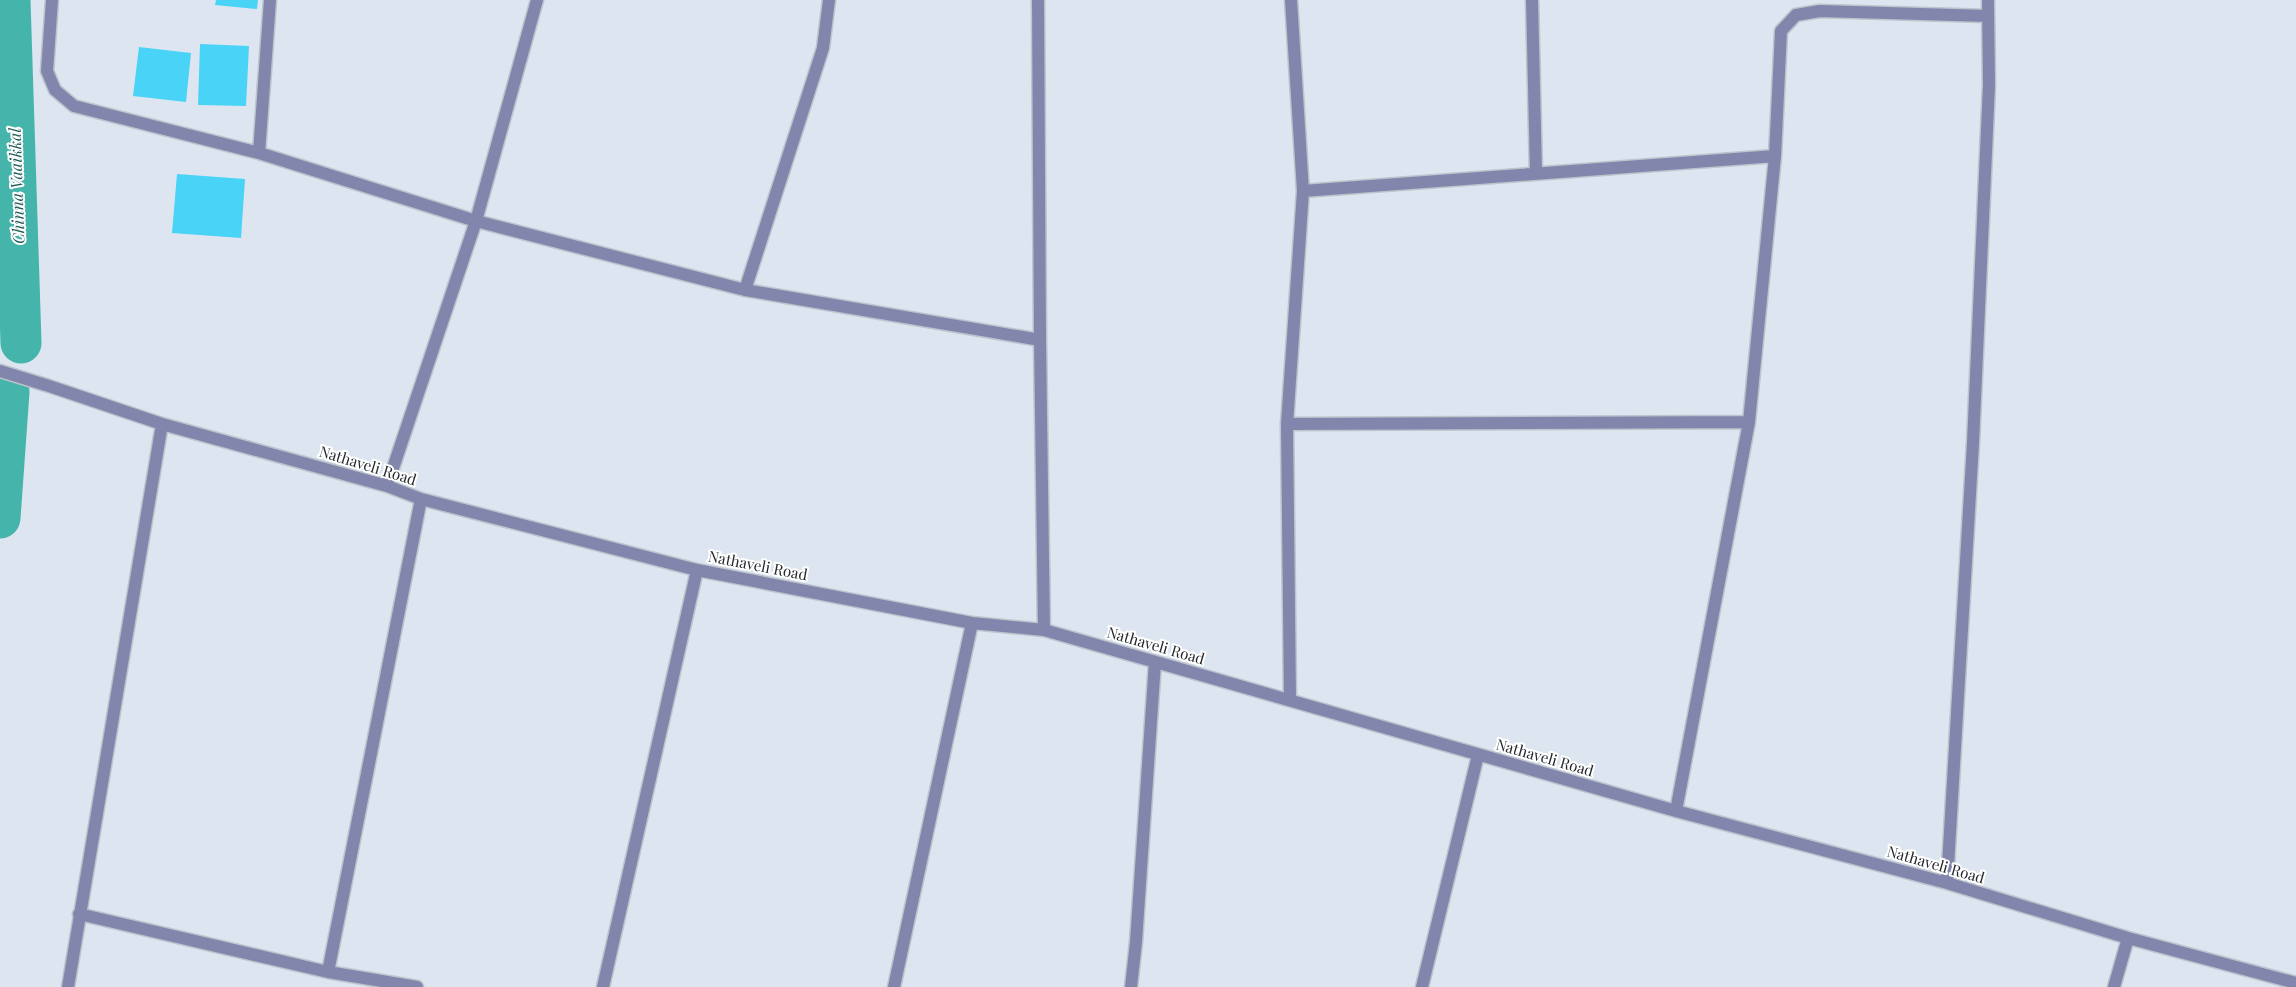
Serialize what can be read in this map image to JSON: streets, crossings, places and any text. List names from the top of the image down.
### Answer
{
  "streets": {
    "street": ["Nathaveli Road"]
  },
  "water": ["Chinna Vaaikkal"]
}
